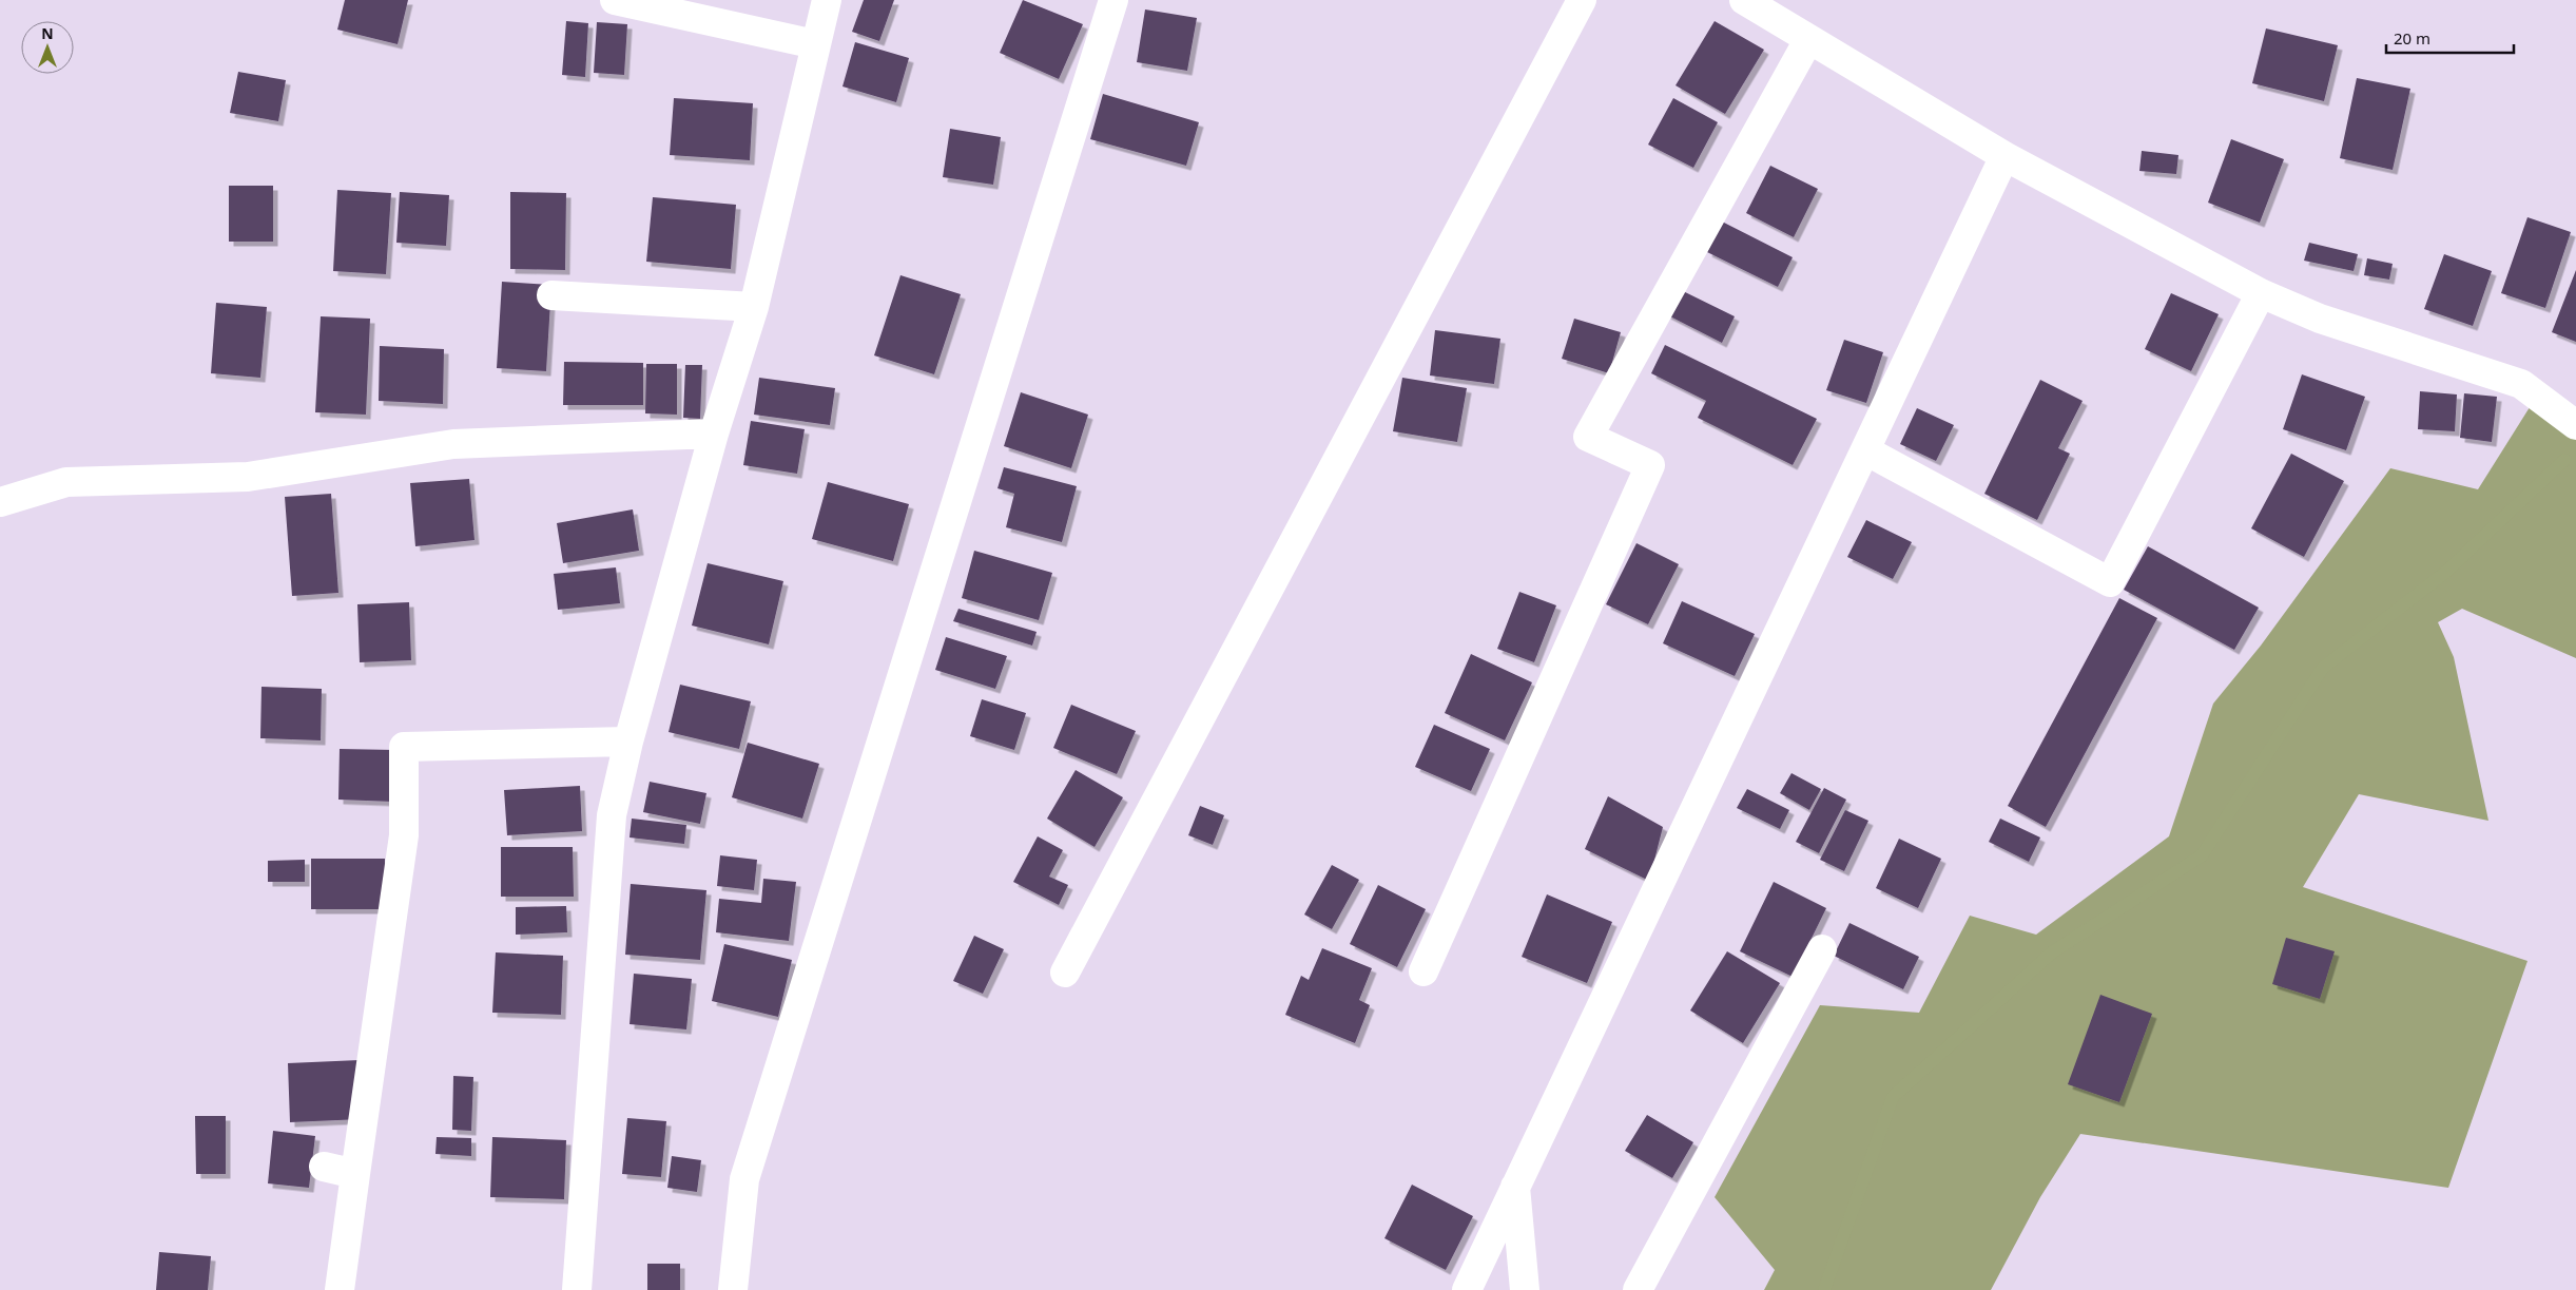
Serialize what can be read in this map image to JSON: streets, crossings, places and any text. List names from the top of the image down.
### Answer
{
  "scale_bar": "20 m",
  "north": "top"
}
